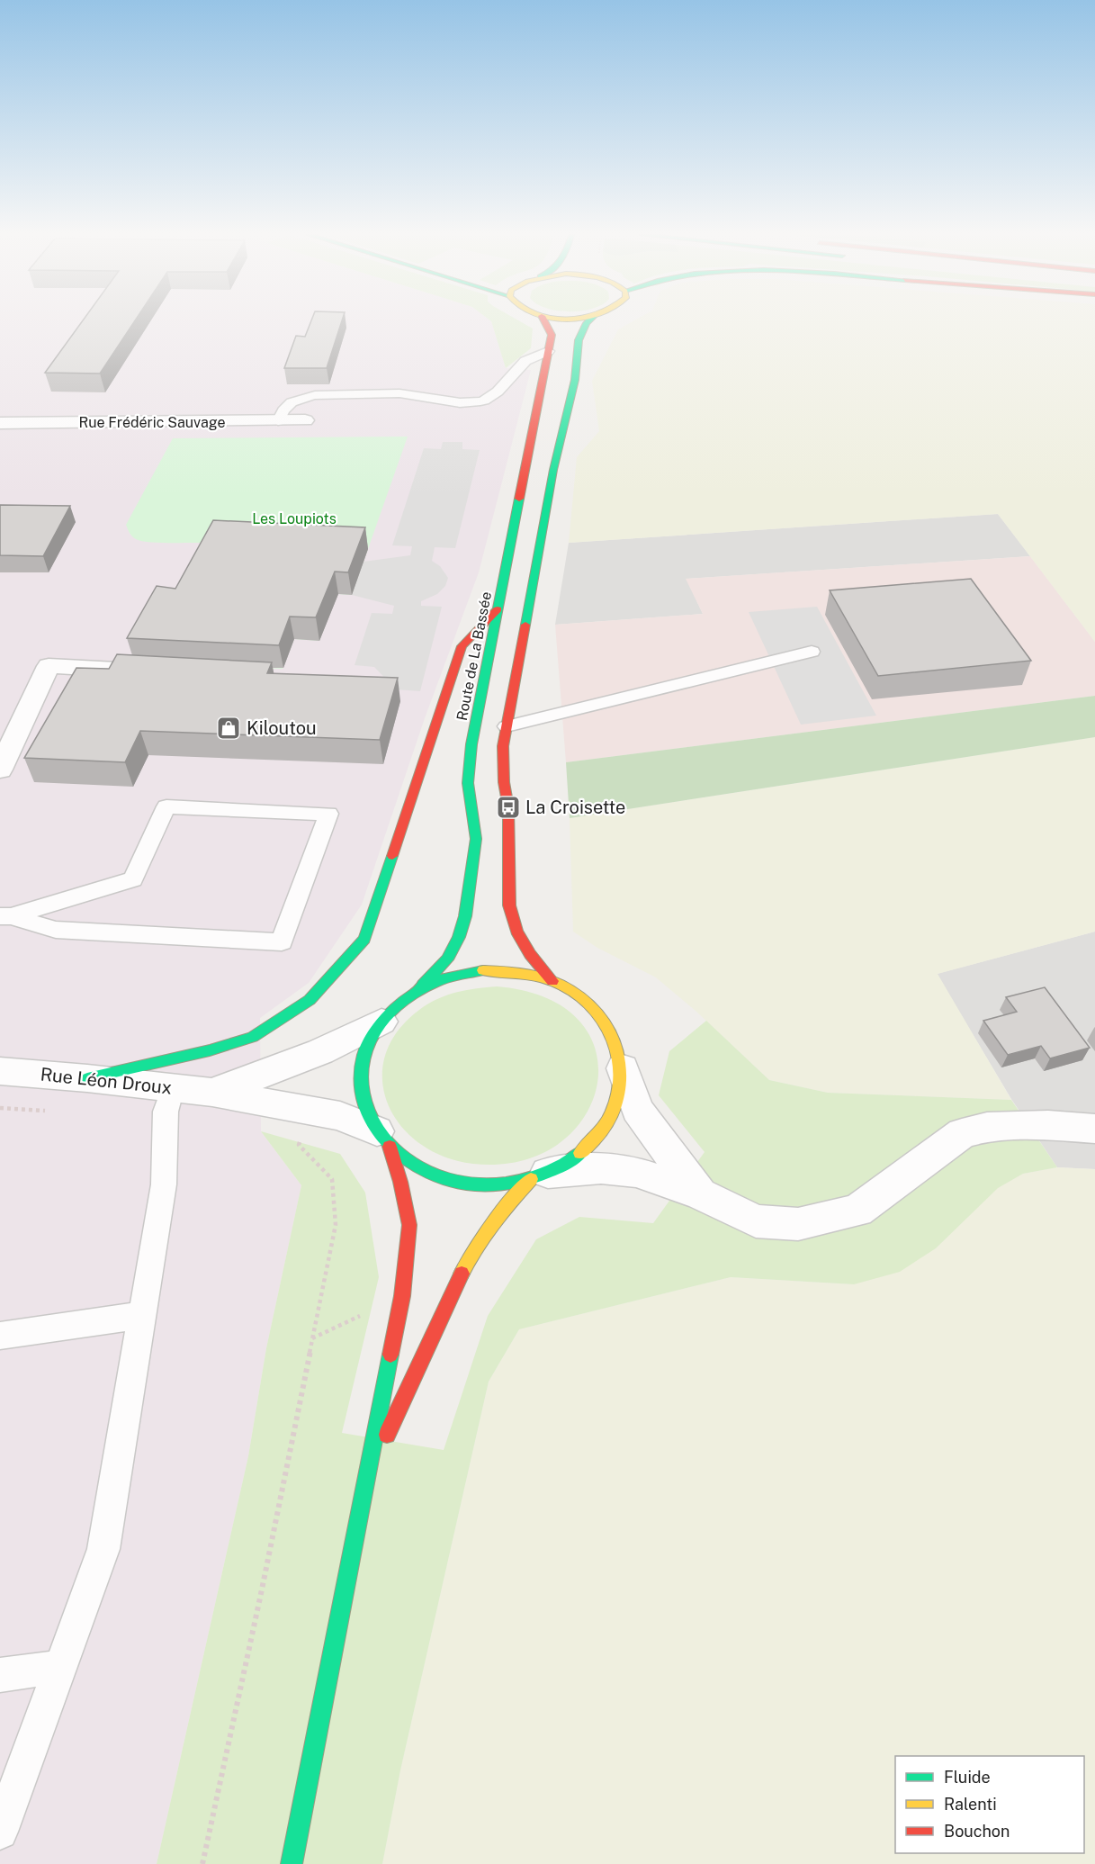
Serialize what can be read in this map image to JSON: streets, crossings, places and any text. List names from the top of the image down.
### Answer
{
  "streets": {
    "main road": ["Route de La Bassée"],
    "street": ["Rue Frédéric Sauvage", "Rue Léon Droux"]
  },
  "parks": ["Les Loupiots"],
  "places": {
    "shop": ["Kiloutou"],
    "bus stop": ["La Croisette"]
  },
  "legend": ["Fluide", "Ralenti", "Bouchon"]
}
